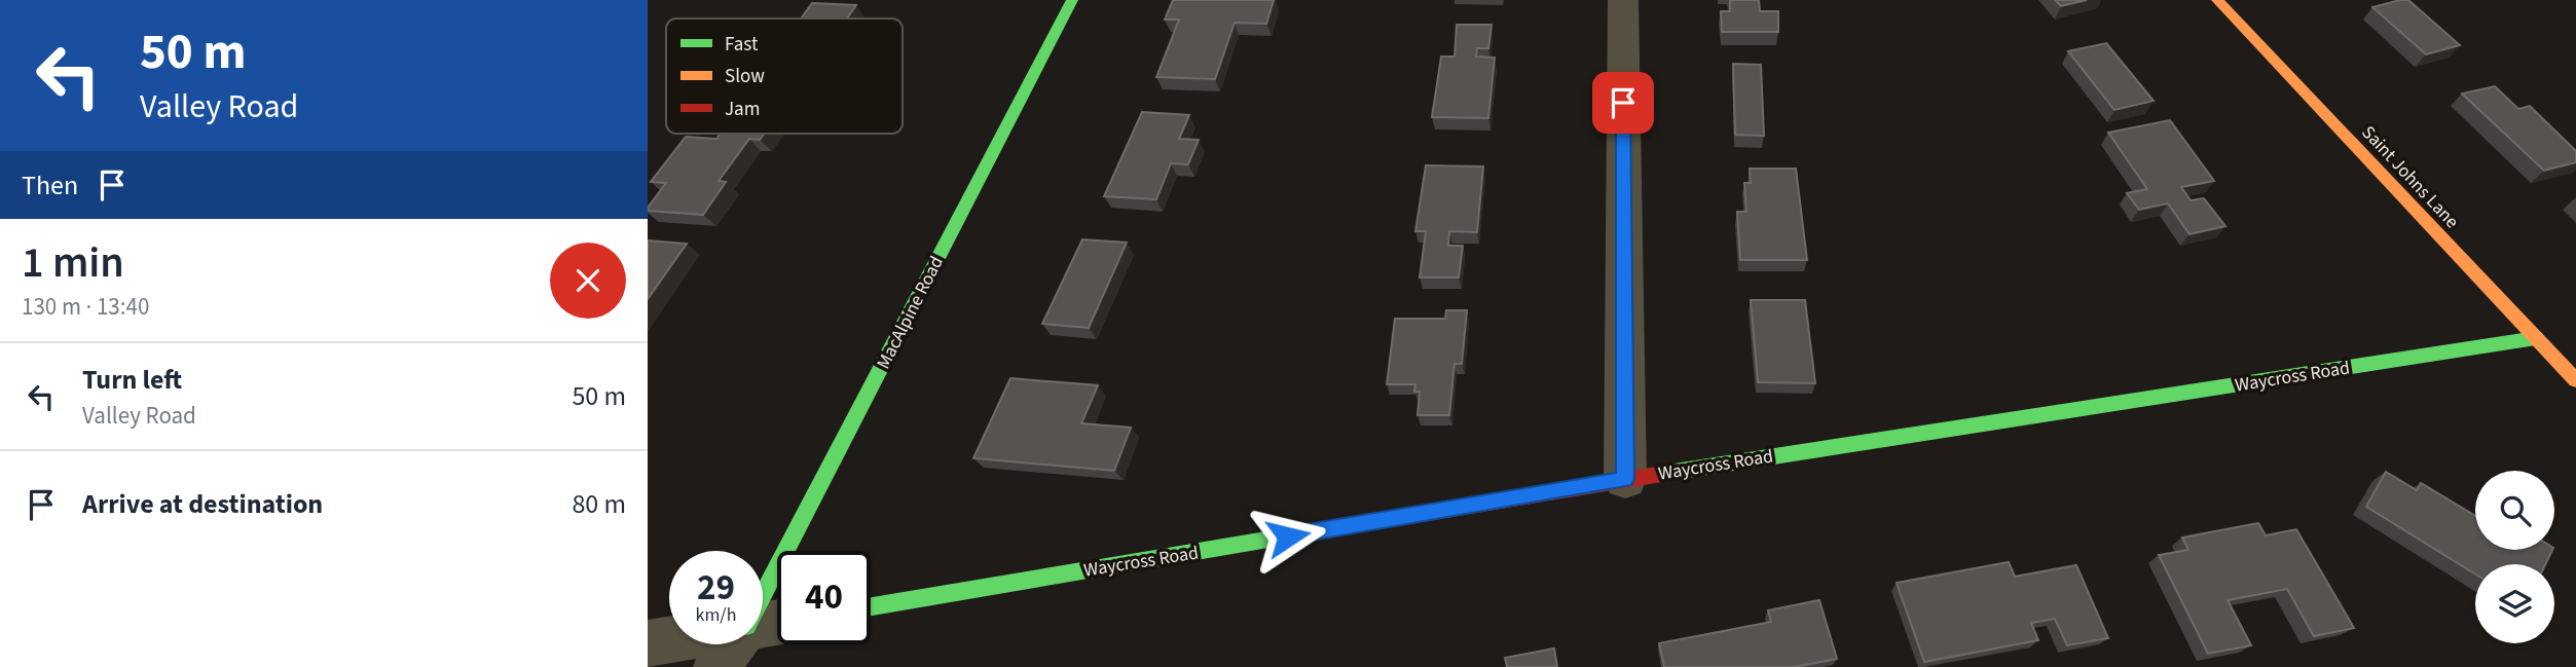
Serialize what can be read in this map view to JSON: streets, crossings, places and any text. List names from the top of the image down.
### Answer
{
  "streets": {
    "street": ["Saint Johns Lane", "MacAlpine Road", "Waycross Road"]
  },
  "crossings": [
    ["Saint Johns Lane", "Waycross Road"]
  ],
  "legend": ["Fast", "Slow", "Jam"],
  "page": {
    "turn": ["50 m", "Valley Road"],
    "then": "Then",
    "heading": ["1 min", "130 m · 13:40"],
    "list": [
      {
        "name": "Turn left",
        "note": "Valley Road",
        "value": "50 m"
      },
      {
        "name": "Arrive at destination",
        "value": "80 m"
      }
    ],
    "speed": "29 km/h",
    "limit": "40"
  }
}
